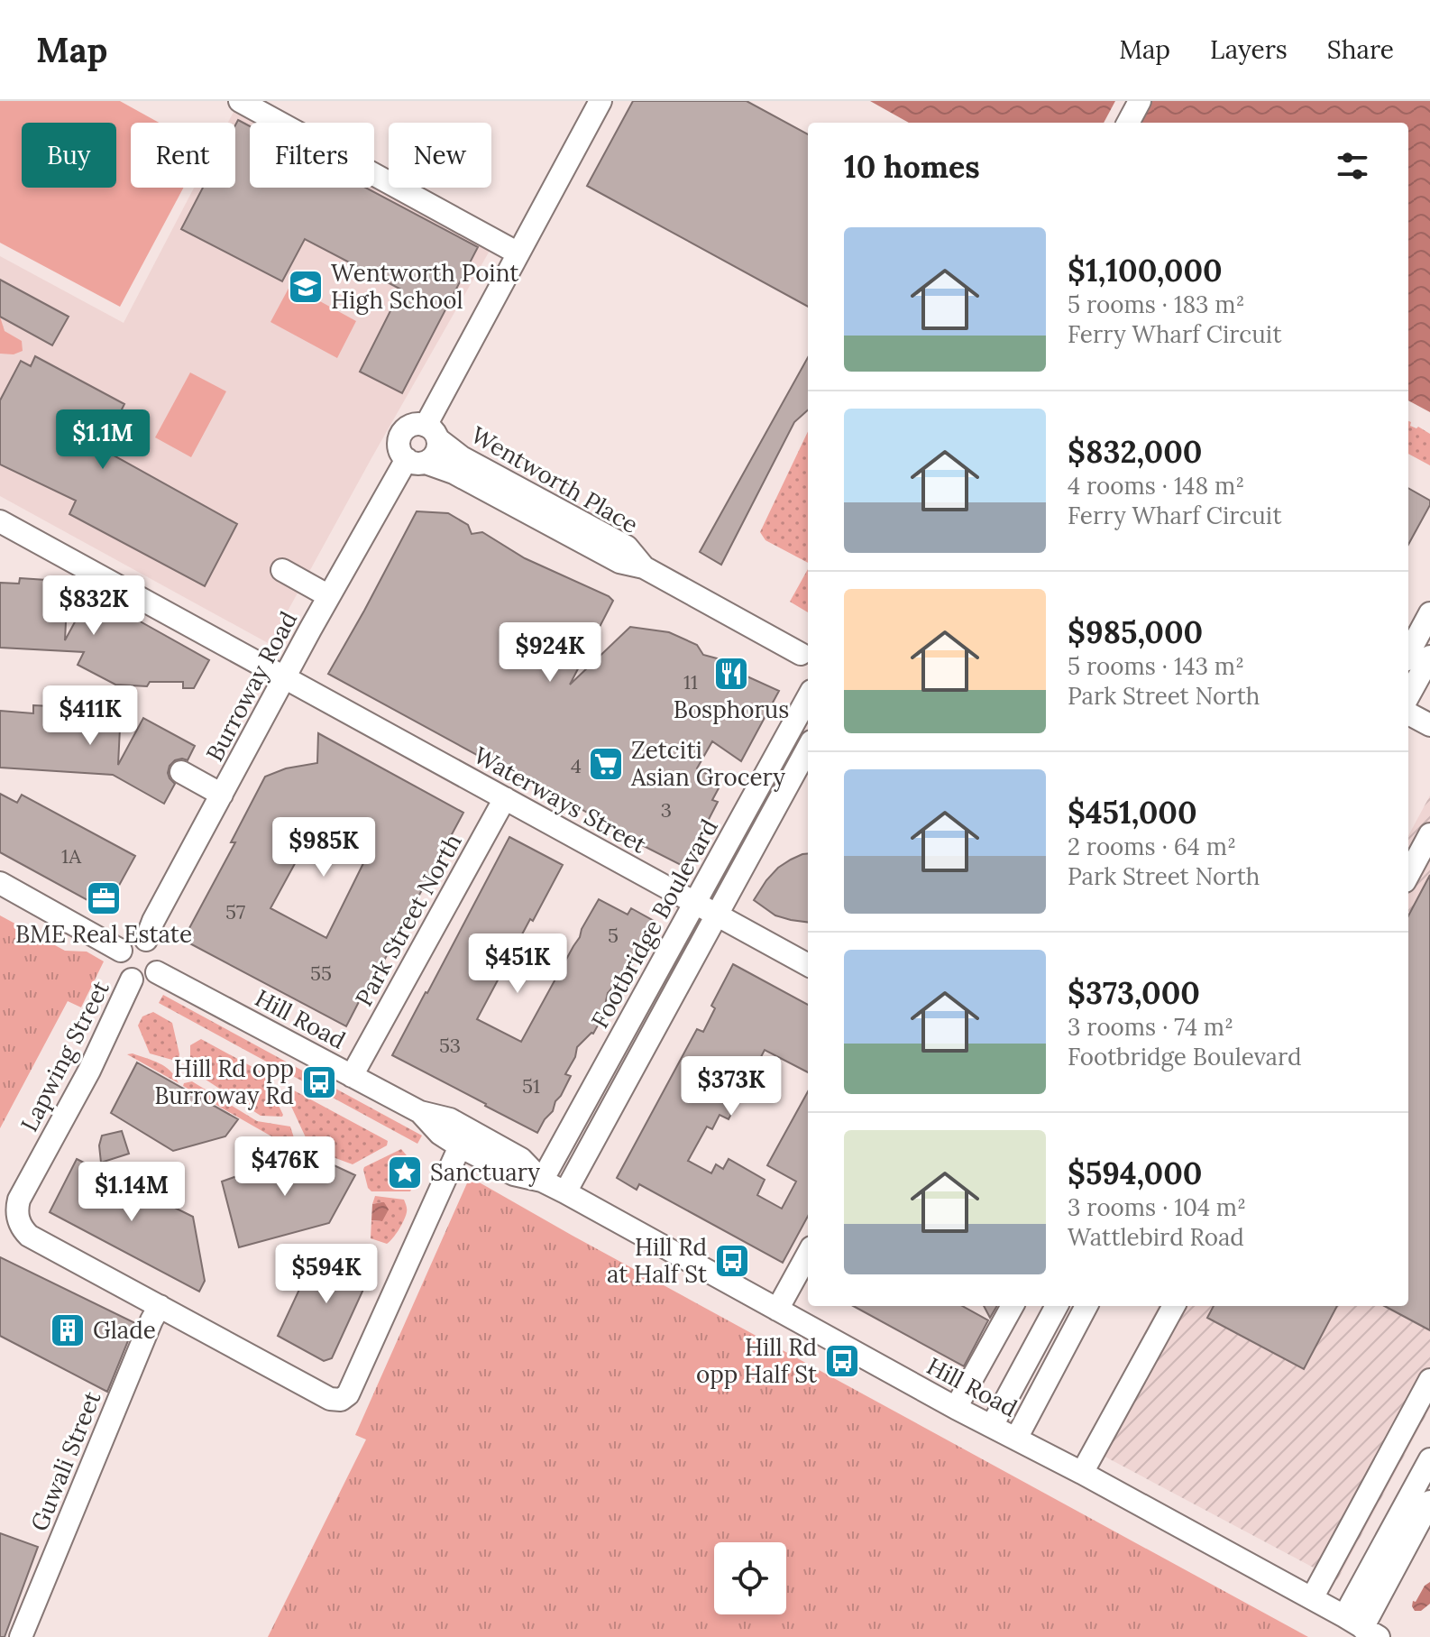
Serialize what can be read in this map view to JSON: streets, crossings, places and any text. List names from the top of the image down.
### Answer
{
  "streets": {
    "street": [
      "Wentworth Place",
      "Burroway Road",
      "Waterways Street",
      "Park Street North",
      "Footbridge Boulevard",
      "Hill Road",
      "Lapwing Street",
      "Guwali Street"
    ]
  },
  "crossings": [
    ["Wentworth Place", "Burroway Road"],
    ["Burroway Road", "Waterways Street"],
    ["Burroway Road", "Hill Road"],
    ["Burroway Road", "Lapwing Street"],
    ["Waterways Street", "Park Street North"],
    ["Waterways Street", "Footbridge Boulevard"],
    ["Park Street North", "Hill Road"],
    ["Footbridge Boulevard", "Hill Road"],
    ["Hill Road", "Lapwing Street"],
    ["Lapwing Street", "Guwali Street"]
  ],
  "places": {
    "school or university": ["Wentworth Point High School"],
    "restaurant": ["Bosphorus"],
    "supermarket": ["Zetciti Asian Grocery"],
    "office": ["BME Real Estate"],
    "bus stop": ["Hill Rd opp Burroway Rd", "Hill Rd at Half St", "Hill Rd opp Half St"],
    "place": ["Sanctuary"],
    "building": ["Glade"]
  },
  "house_numbers": [
    "11",
    "4",
    "3",
    "1A",
    "57",
    "5",
    "55",
    "53",
    "51"
  ],
  "page": {
    "header": "Map",
    "nav": ["Map", "Layers", "Share"],
    "chip": [
      "Buy",
      "Rent",
      "Filters",
      "New"
    ],
    "heading": "10 homes",
    "list": [
      {
        "name": "$1,100,000",
        "note": "5 rooms · 183 m² · Ferry Wharf Circuit"
      },
      {
        "name": "$832,000",
        "note": "4 rooms · 148 m² · Ferry Wharf Circuit"
      },
      {
        "name": "$985,000",
        "note": "5 rooms · 143 m² · Park Street North"
      },
      {
        "name": "$451,000",
        "note": "2 rooms · 64 m² · Park Street North"
      },
      {
        "name": "$373,000",
        "note": "3 rooms · 74 m² · Footbridge Boulevard"
      },
      {
        "name": "$594,000",
        "note": "3 rooms · 104 m² · Wattlebird Road"
      }
    ],
    "price": [
      "$1.1M",
      "$832K",
      "$924K",
      "$411K",
      "$985K",
      "$451K",
      "$373K",
      "$476K",
      "$1.14M",
      "$594K"
    ]
  }
}
